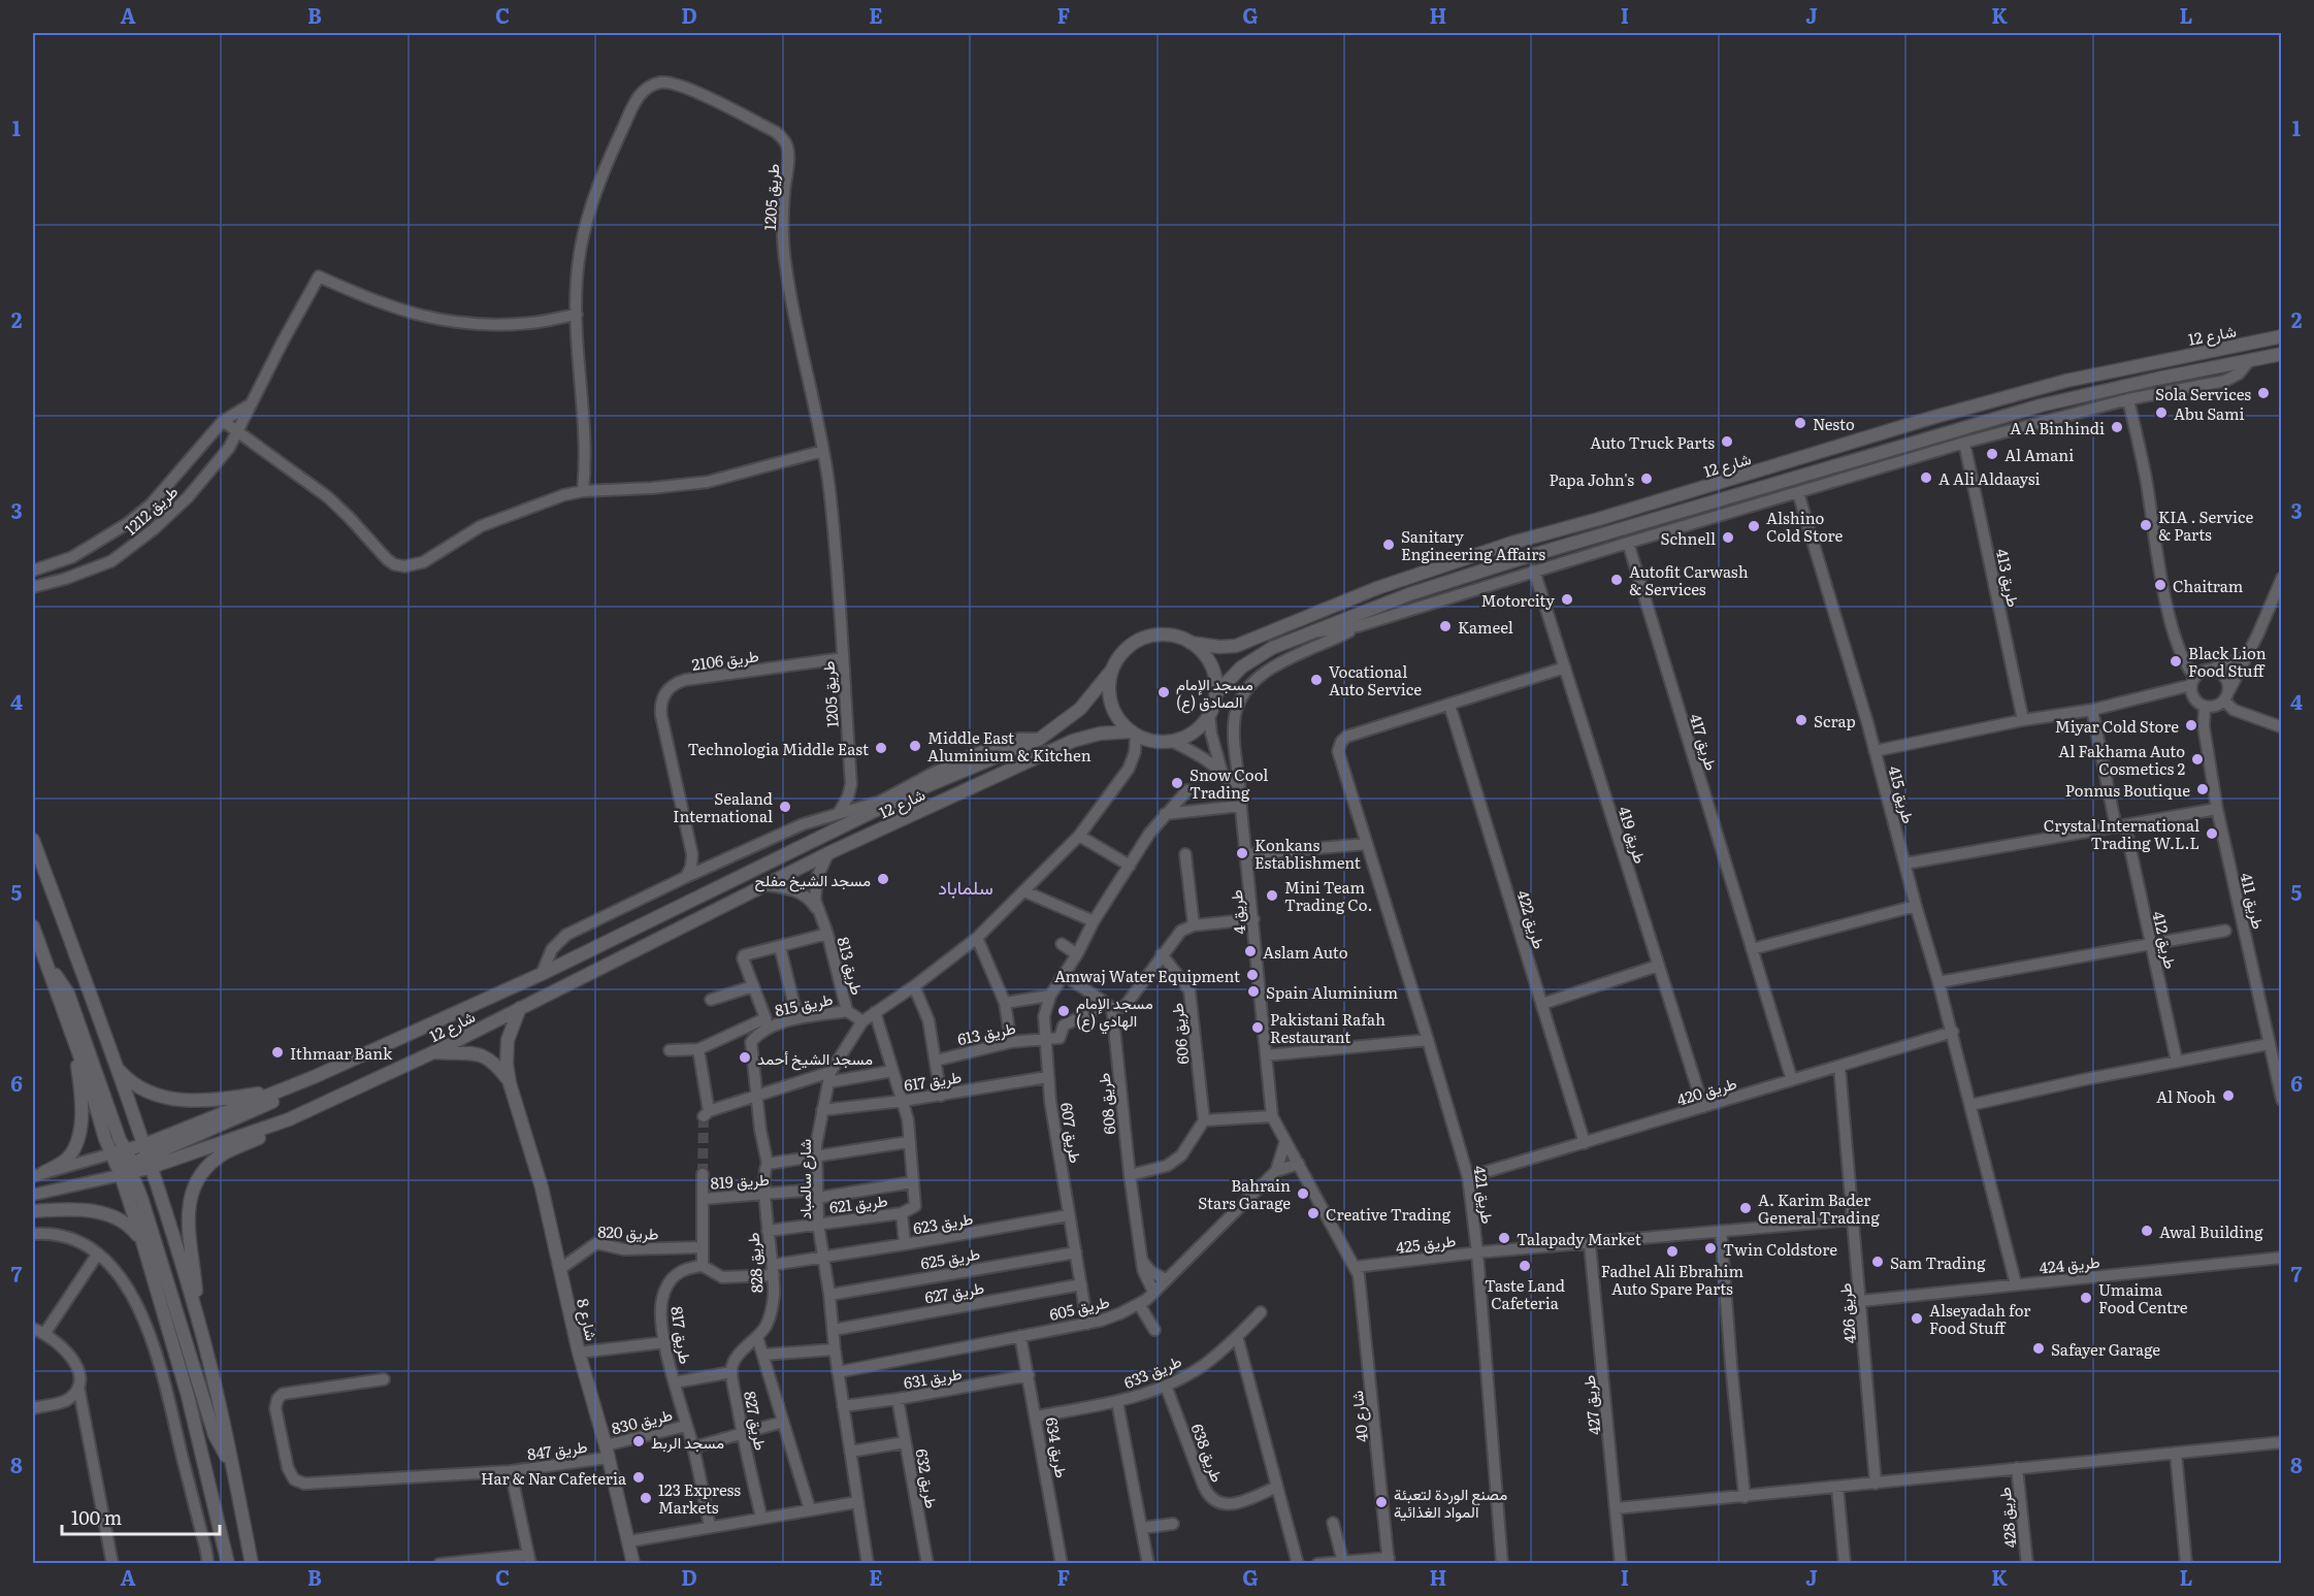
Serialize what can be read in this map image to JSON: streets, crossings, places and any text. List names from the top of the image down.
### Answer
{
  "streets": {
    "street": [
      "طريق 1205",
      "شارع 12",
      "طريق 1212",
      "طريق 413",
      "طريق 2106",
      "طريق 417",
      "طريق 415",
      "طريق 419",
      "طريق 411",
      "طريق 4",
      "طريق 422",
      "طريق 412",
      "طريق 813",
      "طريق 815",
      "طريق 613",
      "طريق 606",
      "طريق 617",
      "طريق 420",
      "طريق 608",
      "طريق 607",
      "شارع سالمباد",
      "طريق 819",
      "طريق 421",
      "طريق 621",
      "طريق 623",
      "طريق 820",
      "طريق 425",
      "طريق 625",
      "طريق 828",
      "طريق 424",
      "طريق 627",
      "طريق 605",
      "طريق 426",
      "شارع 8",
      "طريق 817",
      "طريق 633",
      "طريق 631",
      "طريق 427",
      "شارع 40",
      "طريق 830",
      "طريق 827",
      "طريق 634",
      "طريق 847",
      "طريق 638",
      "طريق 632",
      "طريق 428"
    ]
  },
  "crossings": [
    ["طريق 1205", "طريق 1212"],
    ["طريق 1205", "طريق 2106"],
    ["شارع 12", "طريق 813"],
    ["شارع 12", "شارع سالمباد"],
    ["شارع 12", "شارع 8"],
    ["طريق 417", "طريق 420"],
    ["طريق 415", "طريق 420"],
    ["طريق 415", "طريق 424"],
    ["طريق 419", "طريق 420"],
    ["طريق 4", "طريق 425"],
    ["طريق 4", "طريق 605"],
    ["طريق 4", "شارع 40"],
    ["طريق 422", "طريق 420"],
    ["طريق 422", "طريق 421"],
    ["طريق 813", "طريق 815"],
    ["طريق 813", "شارع سالمباد"],
    ["طريق 815", "طريق 828"],
    ["طريق 613", "طريق 607"],
    ["طريق 617", "طريق 607"],
    ["طريق 617", "شارع سالمباد"],
    ["طريق 420", "طريق 421"],
    ["طريق 420", "طريق 426"],
    ["طريق 608", "طريق 605"],
    ["طريق 607", "طريق 623"],
    ["طريق 607", "طريق 625"],
    ["طريق 607", "طريق 627"],
    ["طريق 607", "طريق 605"],
    ["شارع سالمباد", "طريق 819"],
    ["شارع سالمباد", "طريق 621"],
    ["شارع سالمباد", "طريق 623"],
    ["شارع سالمباد", "طريق 625"],
    ["شارع سالمباد", "طريق 627"],
    ["شارع سالمباد", "طريق 605"],
    ["شارع سالمباد", "طريق 631"],
    ["طريق 819", "طريق 828"],
    ["طريق 421", "طريق 425"],
    ["طريق 621", "طريق 623"],
    ["طريق 820", "شارع 8"],
    ["طريق 425", "طريق 426"],
    ["طريق 425", "طريق 427"],
    ["طريق 425", "شارع 40"],
    ["طريق 828", "طريق 827"],
    ["طريق 424", "طريق 426"],
    ["طريق 605", "طريق 634"],
    ["شارع 8", "طريق 830"],
    ["شارع 8", "طريق 847"],
    ["طريق 817", "طريق 830"],
    ["طريق 633", "طريق 634"],
    ["طريق 633", "طريق 638"],
    ["طريق 631", "طريق 634"],
    ["طريق 631", "طريق 632"],
    ["طريق 830", "طريق 847"]
  ],
  "districts": ["سلماباد"],
  "places": [
    "Sola Services",
    "Abu Sami",
    "Nesto",
    "A A Binhindi",
    "Auto Truck Parts",
    "Al Amani",
    "A Ali Aldaaysi",
    "Papa John's",
    "KIA . Service & Parts",
    "Alshino Cold Store",
    "Schnell",
    "Sanitary Engineering Affairs",
    "Autofit Carwash & Services",
    "Chaitram",
    "Motorcity",
    "Kameel",
    "Black Lion Food Stuff",
    "Vocational Auto Service",
    "مسجد الإمام الصادق (ع)",
    "Scrap",
    "Miyar Cold Store",
    "Middle East Aluminium & Kitchen",
    "Technologia Middle East",
    "Al Fakhama Auto Cosmetics 2",
    "Snow Cool Trading",
    "Ponnus Boutique",
    "Sealand International",
    "Crystal International Trading W.L.L",
    "Konkans Establishment",
    "مسجد الشيخ مفلح",
    "Mini Team Trading Co.",
    "Aslam Auto",
    "Amwaj Water Equipment",
    "Spain Aluminium",
    "مسجد الإمام الهادي (ع)",
    "Pakistani Rafah Restaurant",
    "Ithmaar Bank",
    "مسجد الشيخ أحمد",
    "Al Nooh",
    "Bahrain Stars Garage",
    "A. Karim Bader General Trading",
    "Creative Trading",
    "Awal Building",
    "Talapady Market",
    "Twin Coldstore",
    "Fadhel Ali Ebrahim Auto Spare Parts",
    "Sam Trading",
    "Taste Land Cafeteria",
    "Umaima Food Centre",
    "Alseyadah for Food Stuff",
    "Safayer Garage",
    "مسجد الربط",
    "Har & Nar Cafeteria",
    "123 Express Markets",
    "مصنع الوردة لتعبئة المواد الغذائية"
  ],
  "scale_bar": "100 m",
  "grid": {
    "columns": [
      "A",
      "B",
      "C",
      "D",
      "E",
      "F",
      "G",
      "H",
      "I",
      "J",
      "K",
      "L"
    ],
    "rows": [
      "1",
      "2",
      "3",
      "4",
      "5",
      "6",
      "7",
      "8"
    ]
  }
}
